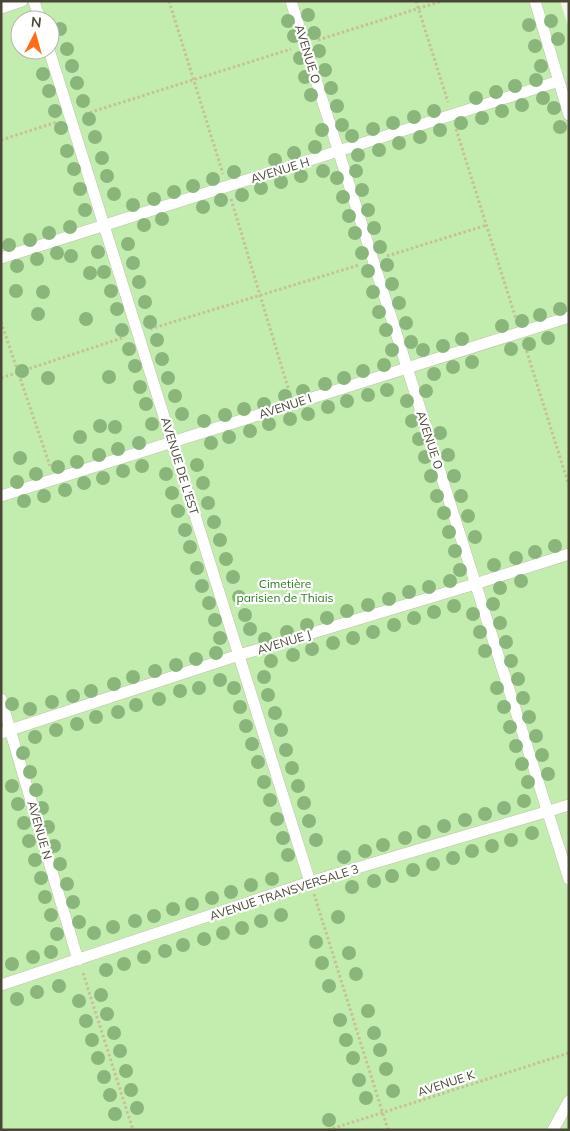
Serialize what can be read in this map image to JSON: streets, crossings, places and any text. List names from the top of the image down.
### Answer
{
  "streets": {
    "lane": [
      "AVENUE O",
      "AVENUE H",
      "AVENUE I",
      "AVENUE DE L'EST",
      "AVENUE J",
      "AVENUE N",
      "AVENUE TRANSVERSALE 3"
    ],
    "path": ["AVENUE K"]
  },
  "crossings": [
    ["AVENUE O", "AVENUE H"],
    ["AVENUE O", "AVENUE I"],
    ["AVENUE O", "AVENUE J"],
    ["AVENUE O", "AVENUE TRANSVERSALE 3"],
    ["AVENUE H", "AVENUE DE L'EST"],
    ["AVENUE I", "AVENUE DE L'EST"],
    ["AVENUE DE L'EST", "AVENUE J"],
    ["AVENUE DE L'EST", "AVENUE TRANSVERSALE 3"],
    ["AVENUE J", "AVENUE N"],
    ["AVENUE N", "AVENUE TRANSVERSALE 3"]
  ],
  "parks": ["Cimetière parisien de Thiais"],
  "north": "top"
}
